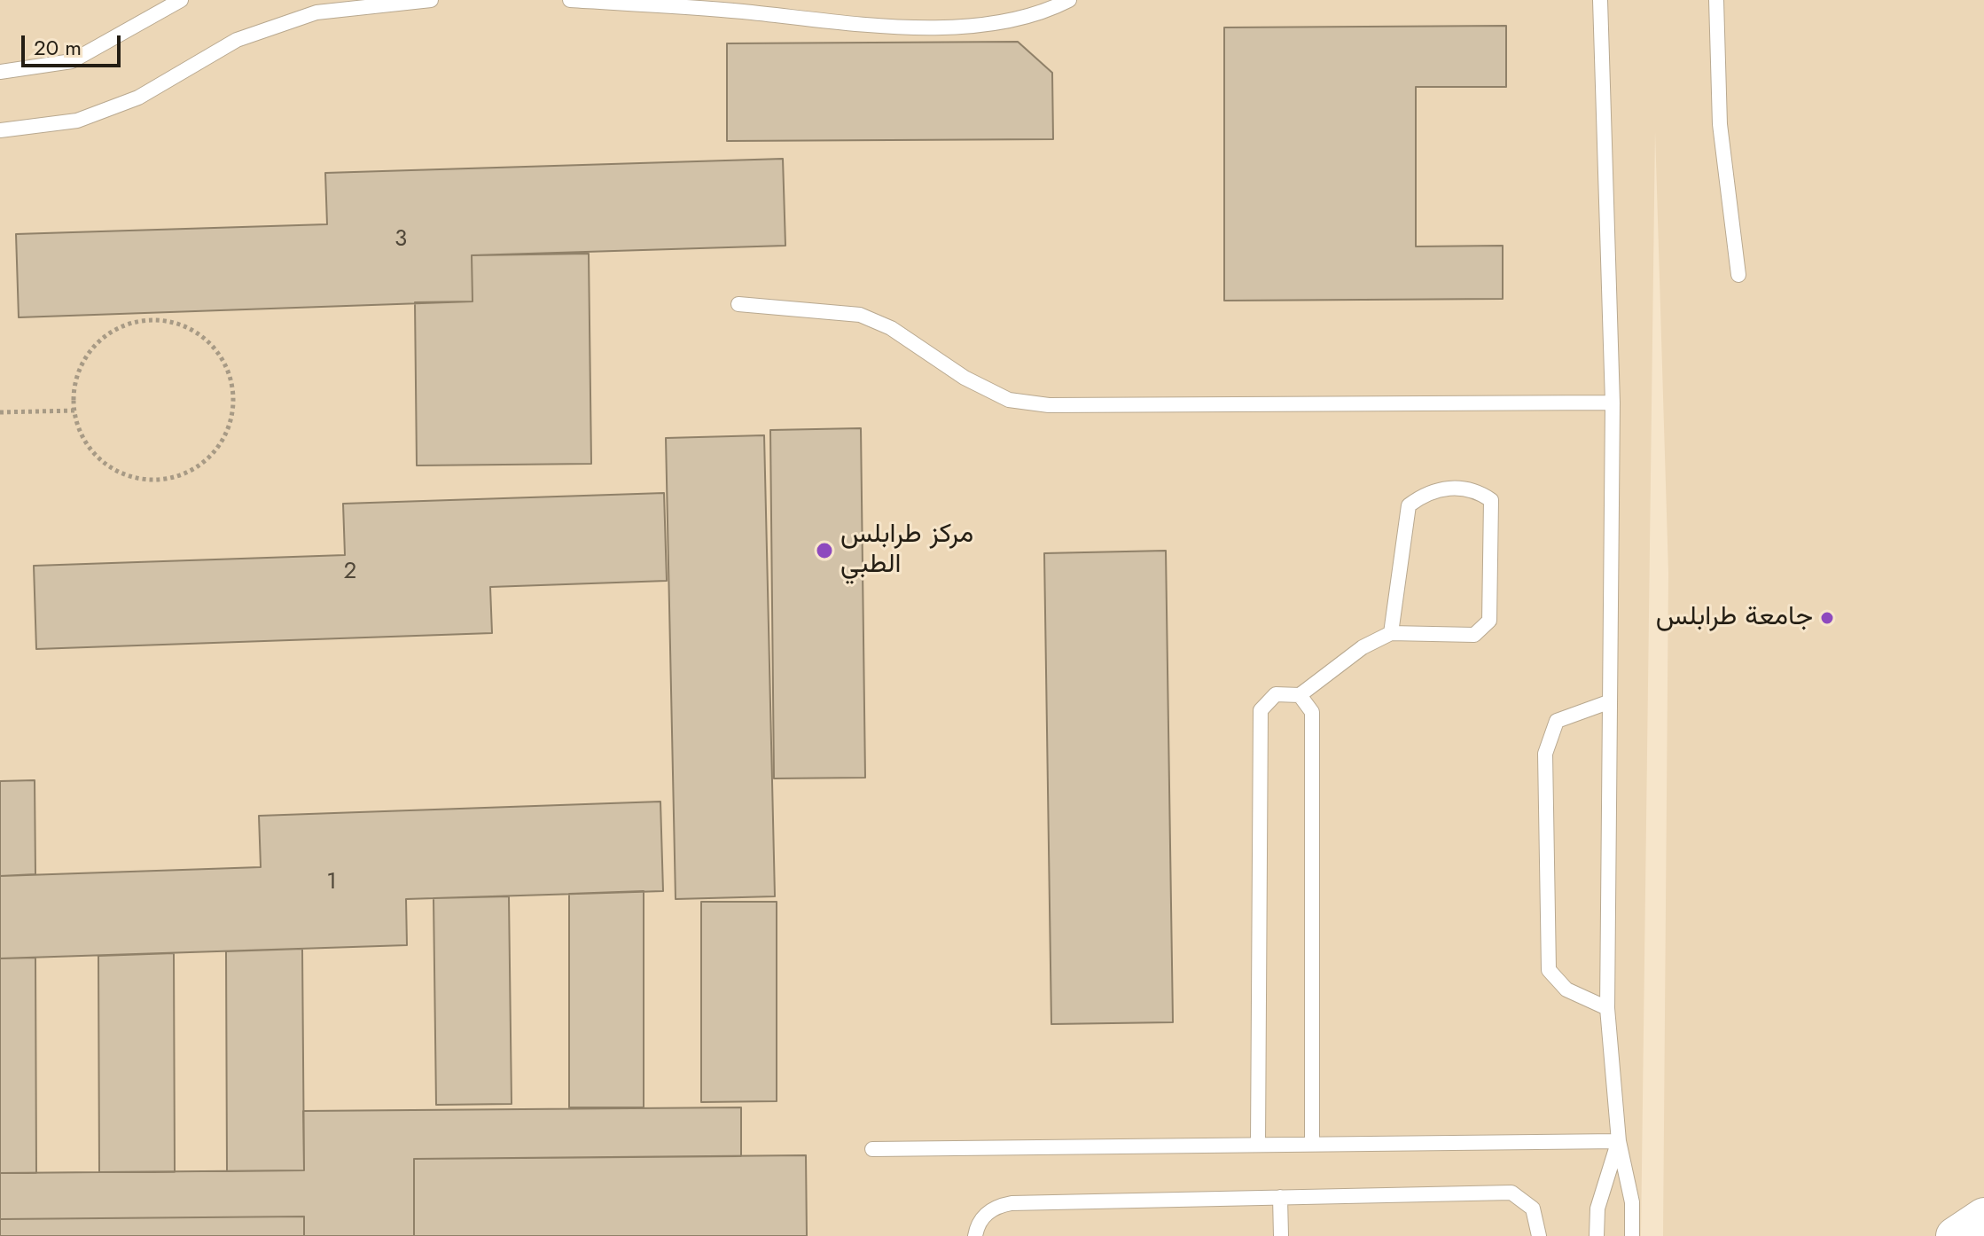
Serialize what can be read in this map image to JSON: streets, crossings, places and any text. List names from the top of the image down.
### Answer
{
  "places": ["مركز طرابلس الطبي", "جامعة طرابلس"],
  "house_numbers": ["3", "2", "1"],
  "scale_bar": "20 m"
}
